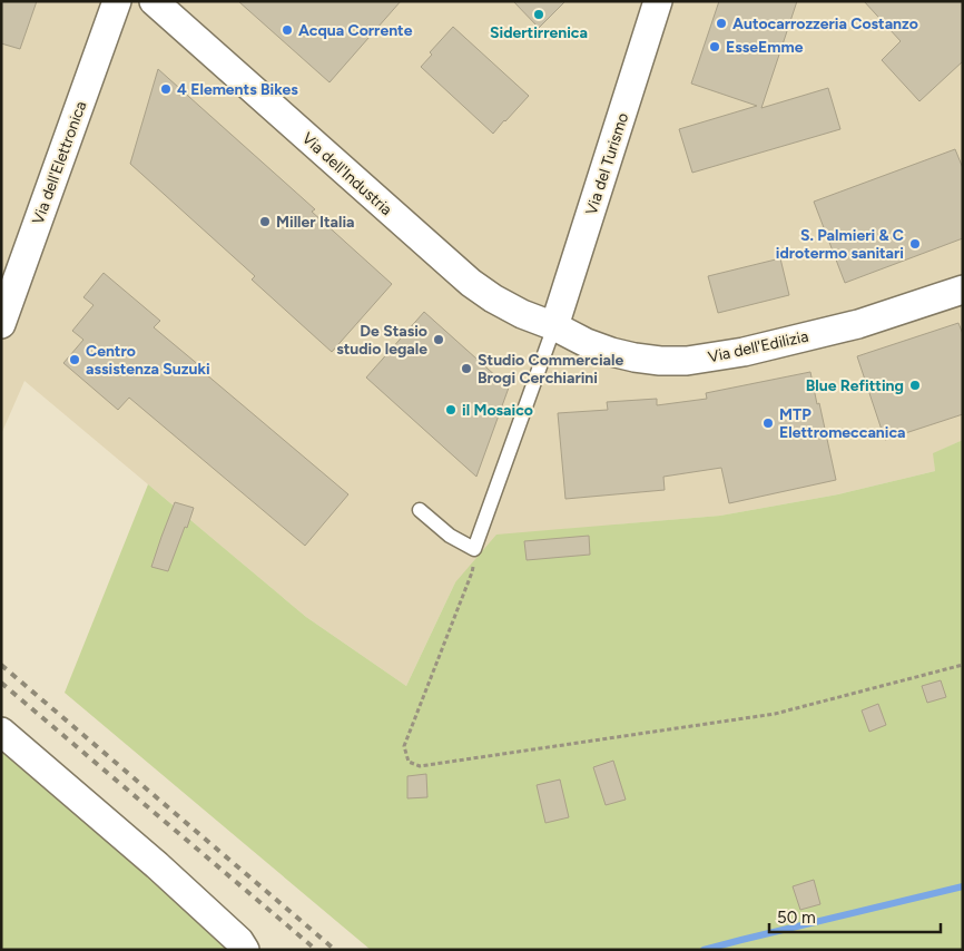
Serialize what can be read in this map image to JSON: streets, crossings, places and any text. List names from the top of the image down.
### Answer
{
  "streets": {
    "street": [
      "Via dell'Elettronica",
      "Via del Turismo",
      "Via dell'Industria",
      "Via dell'Edilizia"
    ]
  },
  "crossings": [
    ["Via del Turismo", "Via dell'Industria"],
    ["Via del Turismo", "Via dell'Edilizia"],
    ["Via dell'Industria", "Via dell'Edilizia"]
  ],
  "places": [
    "Sidertirrenica",
    "Autocarrozzeria Costanzo",
    "Acqua Corrente",
    "EsseEmme",
    "4 Elements Bikes",
    "Miller Italia",
    "S. Palmieri & C idrotermo sanitari",
    "De Stasio studio legale",
    "Centro assistenza Suzuki",
    "Studio Commerciale Brogi Cerchiarini",
    "Blue Refitting",
    "il Mosaico",
    "MTP Elettromeccanica"
  ],
  "scale_bar": "50 m"
}
